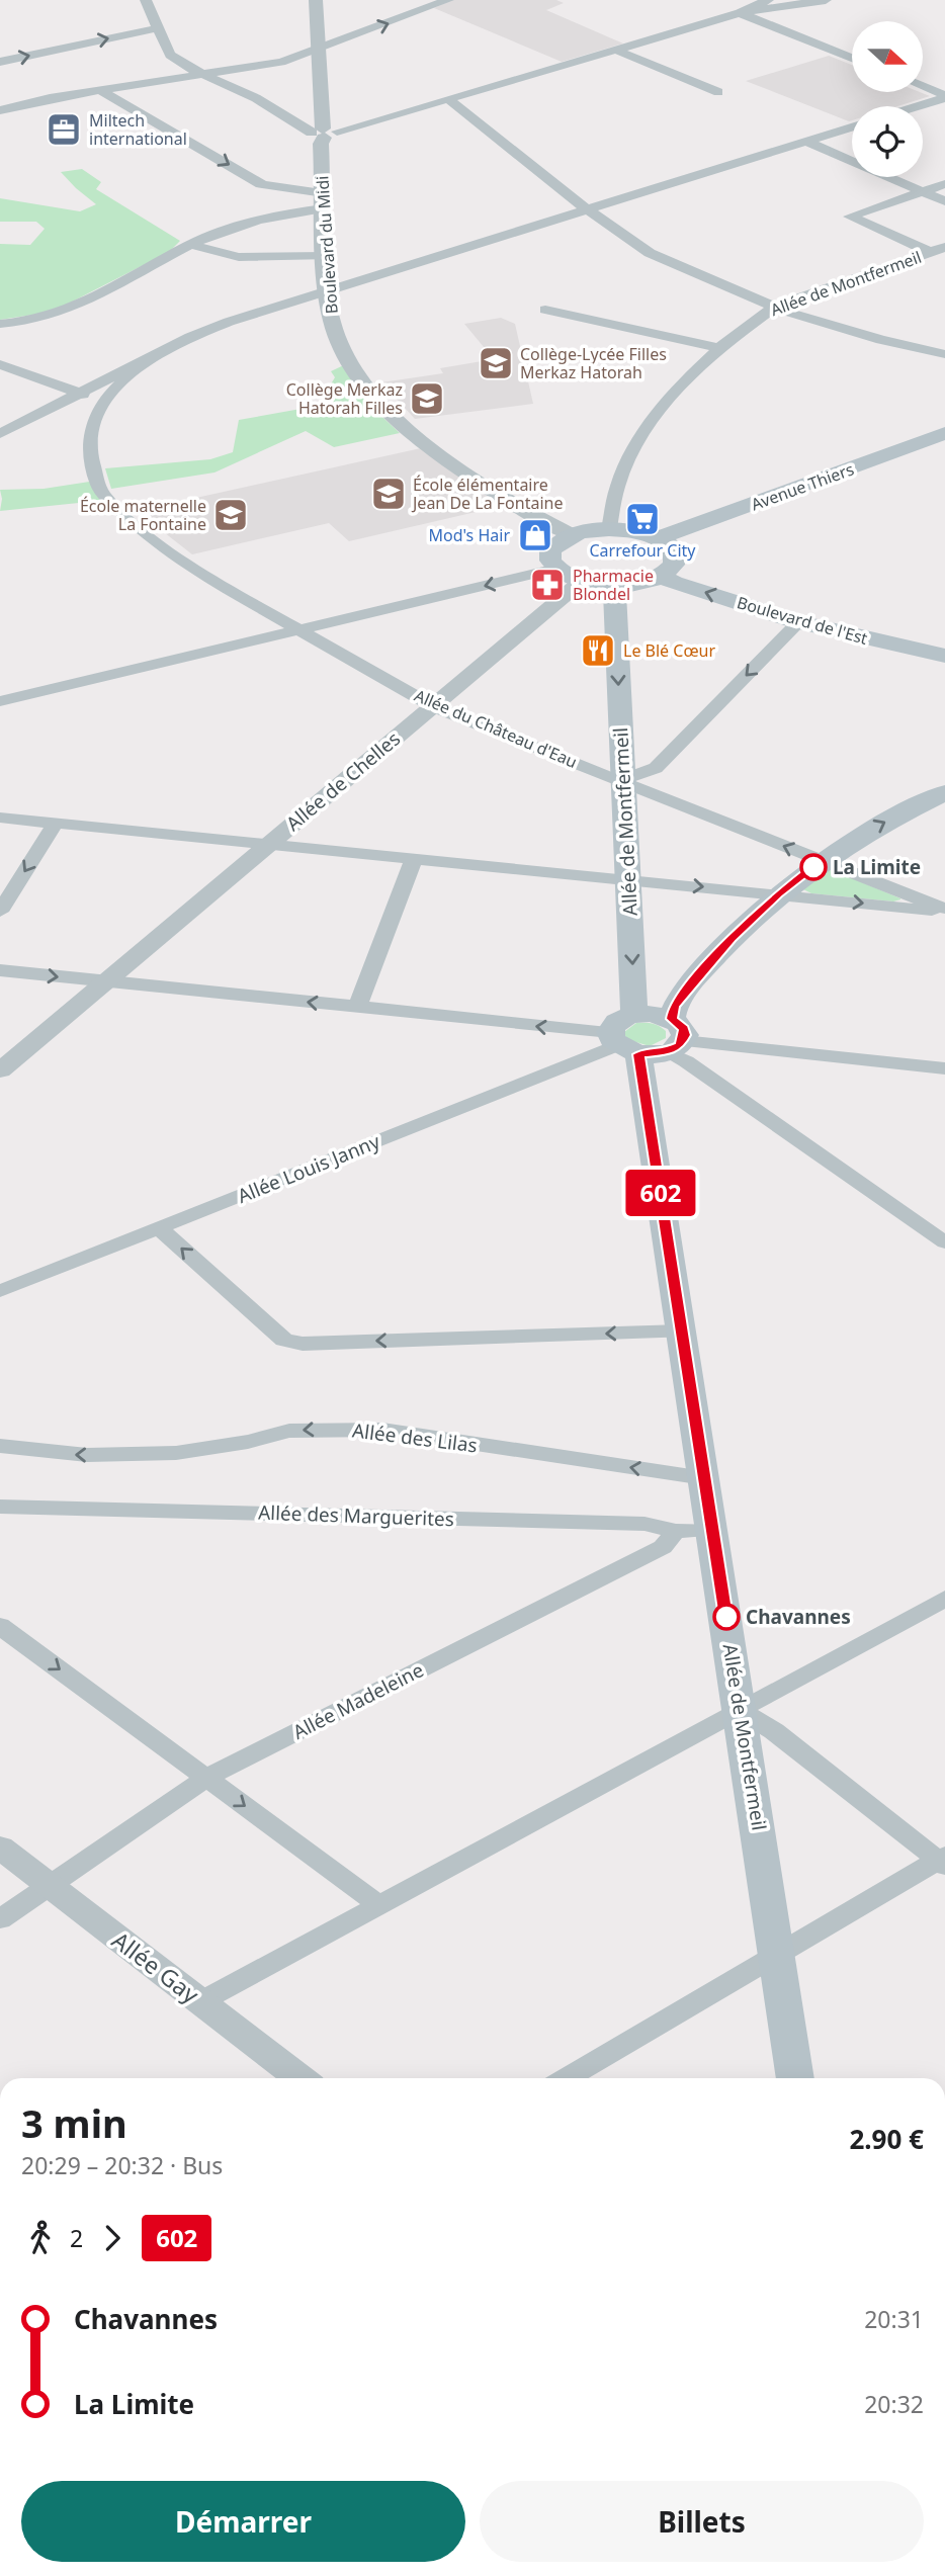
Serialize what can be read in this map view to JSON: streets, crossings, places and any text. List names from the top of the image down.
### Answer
{
  "streets": {
    "main road": ["Allée de Montfermeil", "Avenue Thiers", "Boulevard de l'Est"],
    "street": [
      "Boulevard du Midi",
      "Allée du Château d'Eau",
      "Allée de Chelles",
      "Allée Louis Janny",
      "Allée des Lilas",
      "Allée des Marguerites",
      "Allée Madeleine",
      "Allée Gay"
    ]
  },
  "crossings": [
    ["Allée de Montfermeil", "Allée du Château d'Eau"],
    ["Allée de Montfermeil", "Allée Louis Janny"],
    ["Allée de Montfermeil", "Allée des Lilas"],
    ["Allée de Montfermeil", "Allée des Marguerites"],
    ["Allée du Château d'Eau", "Allée de Chelles"],
    ["Allée des Marguerites", "Allée Madeleine"],
    ["Allée Madeleine", "Allée Gay"]
  ],
  "one_way": ["Boulevard de l'Est"],
  "places": {
    "office": ["Miltech international"],
    "school or university": [
      "Collège-Lycée Filles Merkaz Hatorah",
      "Collège Merkaz Hatorah Filles",
      "École élémentaire Jean De La Fontaine",
      "École maternelle La Fontaine"
    ],
    "supermarket": ["Carrefour City"],
    "shop": ["Mod's Hair"],
    "pharmacy": ["Pharmacie Blondel"],
    "restaurant": ["Le Blé Cœur"],
    "other": ["La Limite", "Chavannes"]
  },
  "lines": ["bus line 602"],
  "north": "right",
  "page": {
    "on_map": "602",
    "heading": ["3 min", "20:29 – 20:32 · Bus", "2.90 €"],
    "legs": ["2", "602"],
    "list": [
      {
        "name": "Chavannes",
        "value": "20:31"
      },
      {
        "name": "La Limite",
        "value": "20:32"
      }
    ],
    "buttons": ["Démarrer", "Billets"]
  }
}
